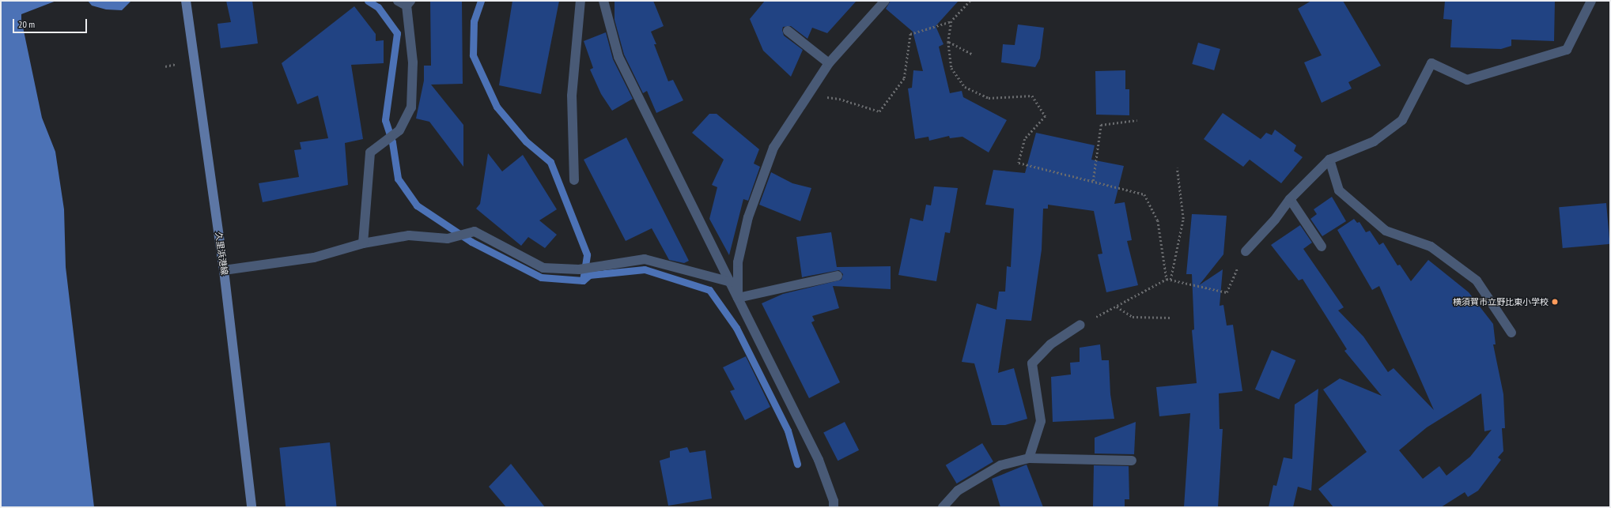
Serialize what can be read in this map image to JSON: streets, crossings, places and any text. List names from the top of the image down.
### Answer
{
  "streets": {
    "main road": ["久里浜港線"]
  },
  "places": ["横須賀市立野比東小学校"],
  "scale_bar": "20 m"
}
